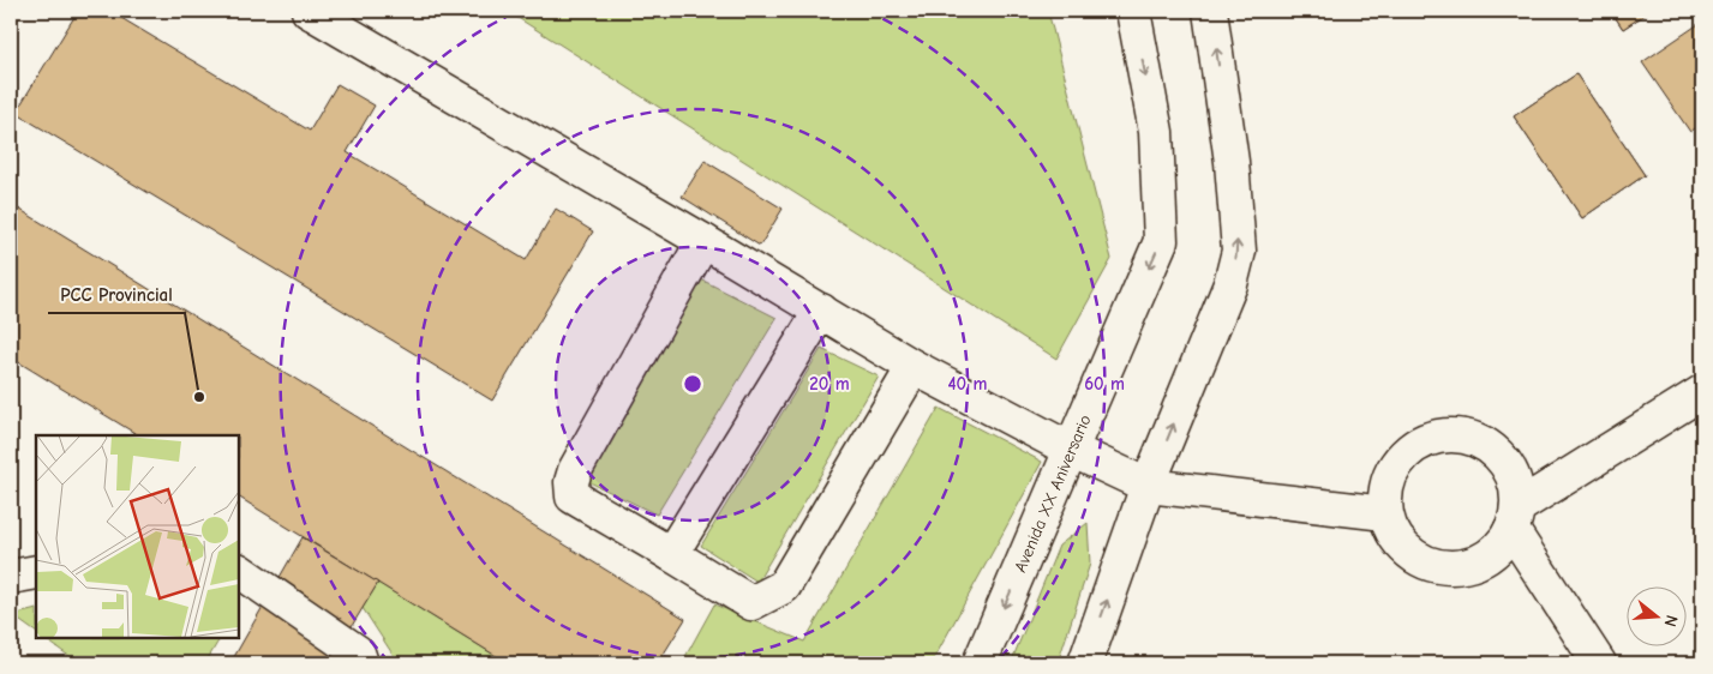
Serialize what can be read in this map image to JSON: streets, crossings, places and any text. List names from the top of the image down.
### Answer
{
  "streets": {
    "street": ["Avenida XX Aniversario"]
  },
  "places": ["PCC Provincial"],
  "north": "right",
  "rings": ["20 m", "40 m", "60 m"]
}
